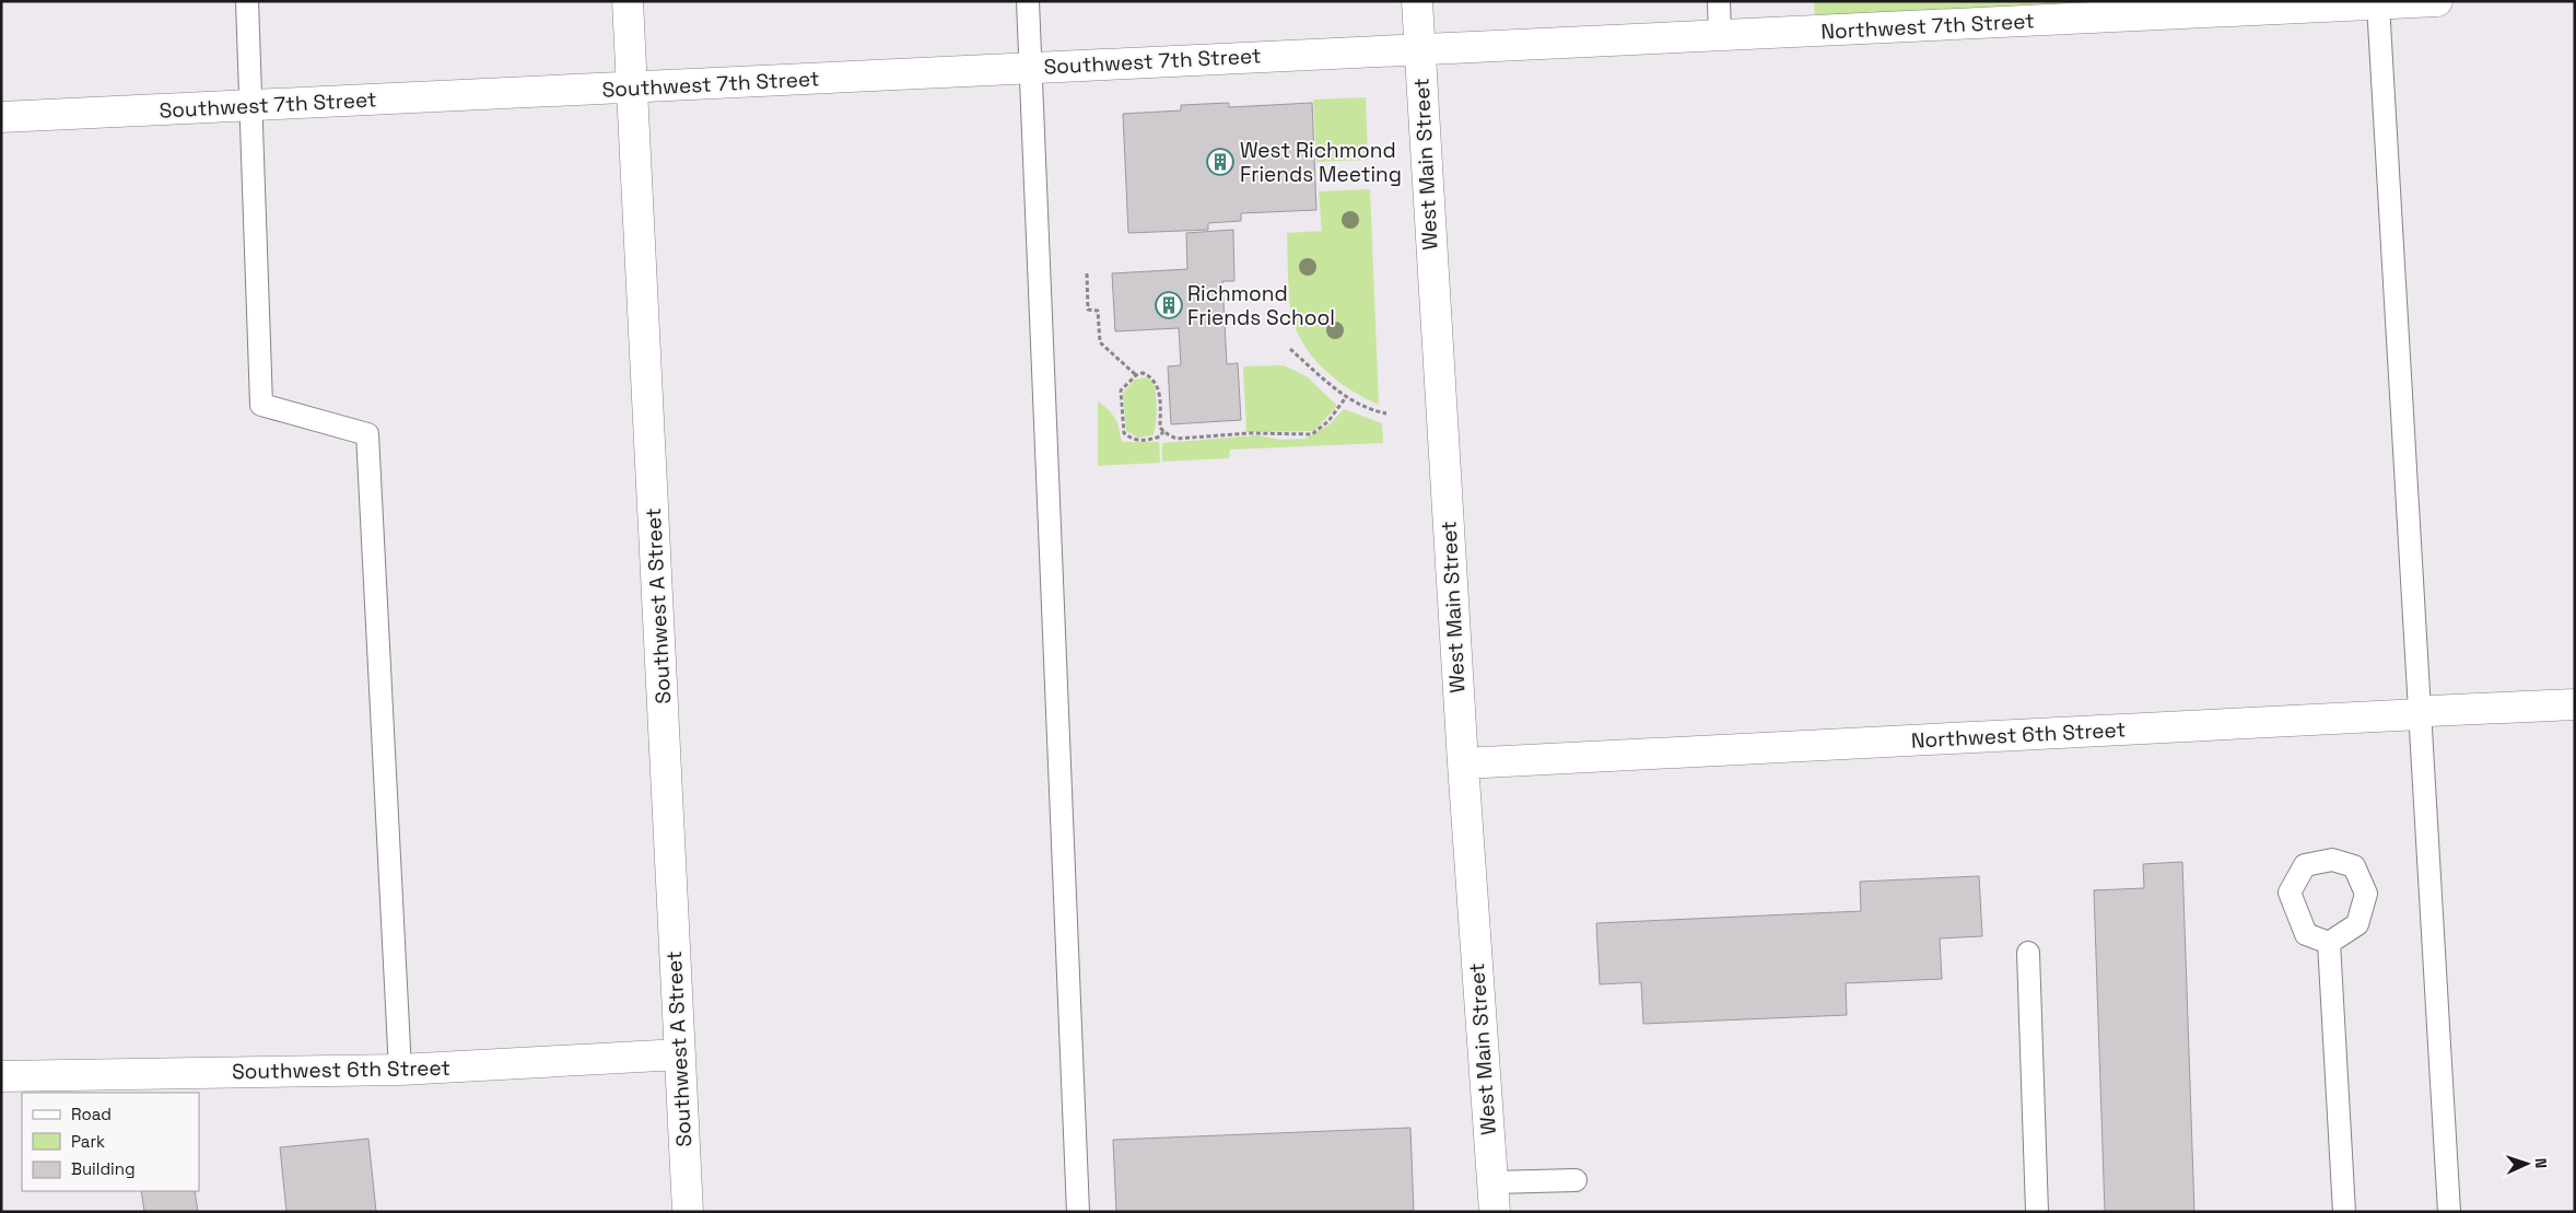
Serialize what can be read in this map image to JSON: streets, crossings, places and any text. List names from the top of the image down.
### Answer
{
  "streets": {
    "street": [
      "Northwest 7th Street",
      "Southwest 7th Street",
      "West Main Street",
      "Southwest A Street",
      "Northwest 6th Street",
      "Southwest 6th Street"
    ]
  },
  "crossings": [
    ["Northwest 7th Street", "Southwest 7th Street"],
    ["Northwest 7th Street", "West Main Street"],
    ["Southwest 7th Street", "West Main Street"],
    ["Southwest 7th Street", "Southwest A Street"],
    ["West Main Street", "Northwest 6th Street"],
    ["Southwest A Street", "Southwest 6th Street"]
  ],
  "places": {
    "building": ["West Richmond Friends Meeting", "Richmond Friends School"]
  },
  "legend": ["Road", "Park", "Building"],
  "north": "right"
}
